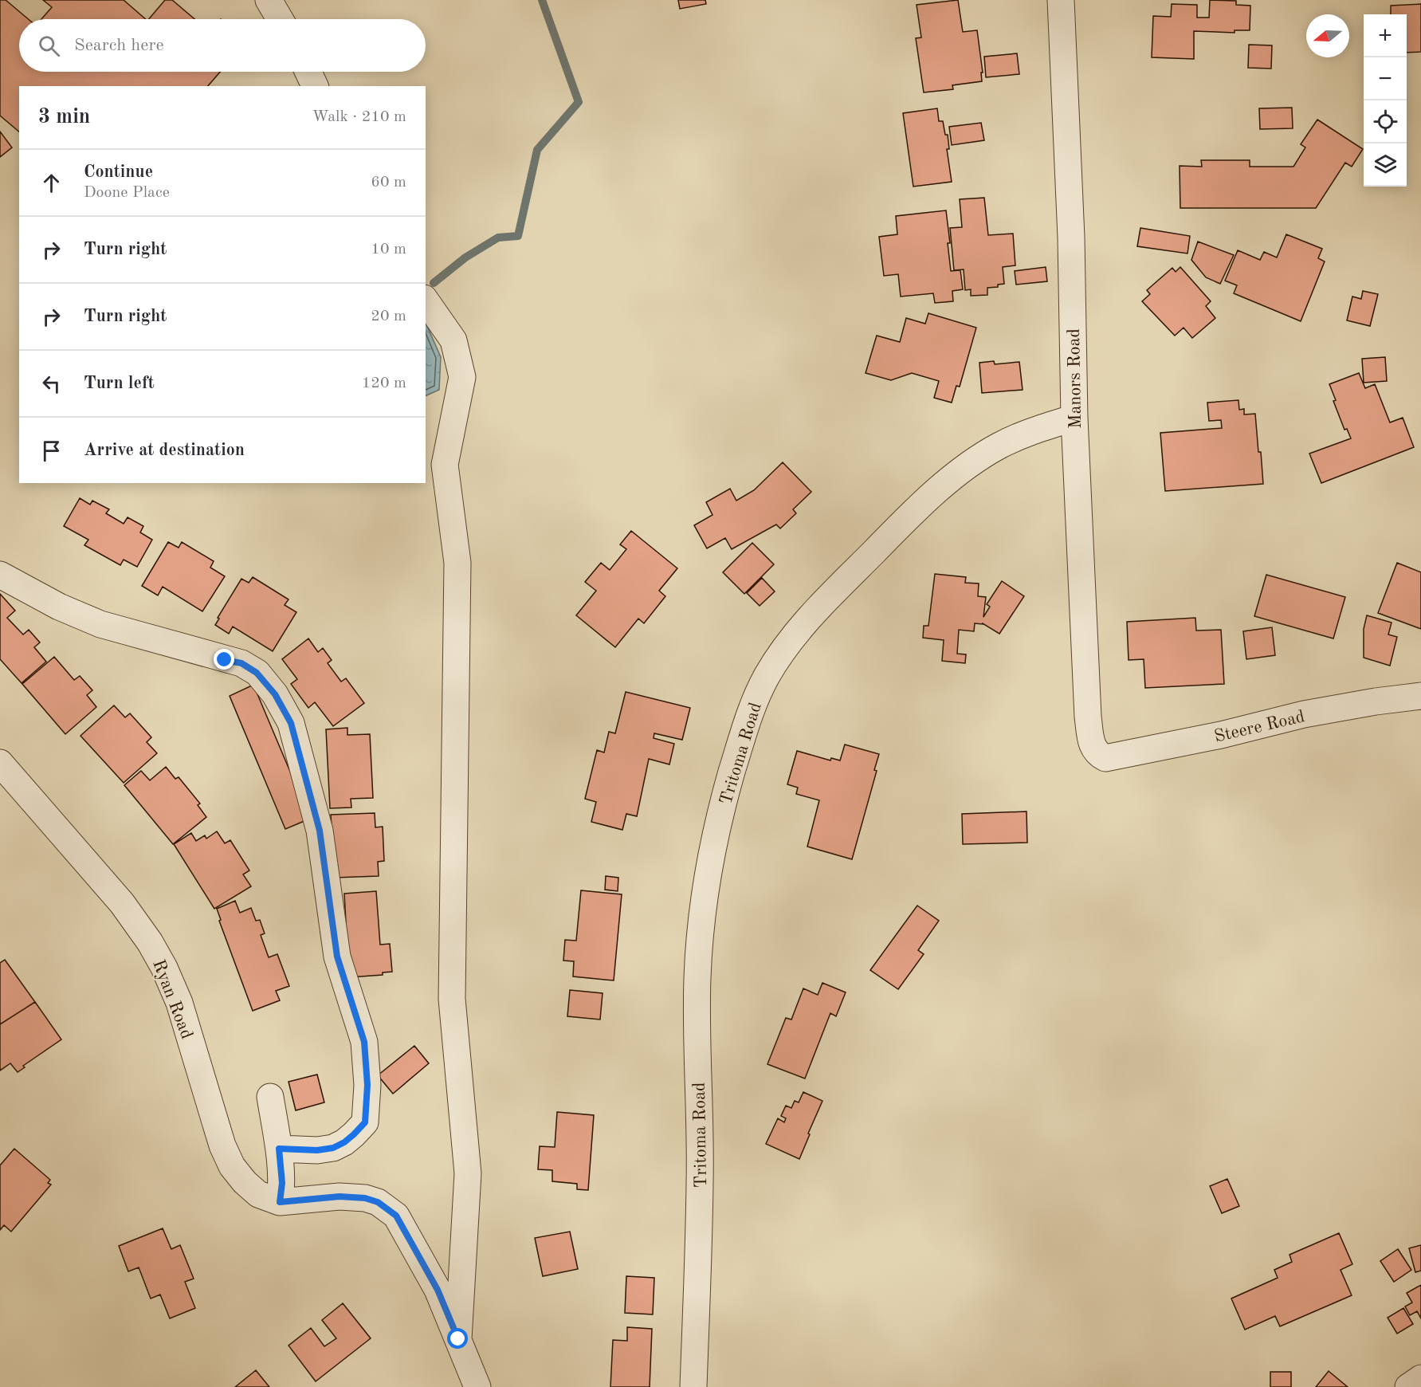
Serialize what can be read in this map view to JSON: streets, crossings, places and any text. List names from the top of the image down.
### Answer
{
  "streets": {
    "street": [
      "Manors Road",
      "Steere Road",
      "Tritoma Road",
      "Ryan Road"
    ]
  },
  "crossings": [
    ["Manors Road", "Steere Road"],
    ["Manors Road", "Tritoma Road"]
  ],
  "north": "left",
  "page": {
    "map_buttons": ["+", "−"],
    "search": "Search here",
    "heading": ["3 min", "Walk · 210 m"],
    "list": [
      ["Continue", "Doone Place", "60 m"],
      ["Turn right", "10 m"],
      ["Turn right", "20 m"],
      ["Turn left", "120 m"],
      "Arrive at destination"
    ]
  }
}
